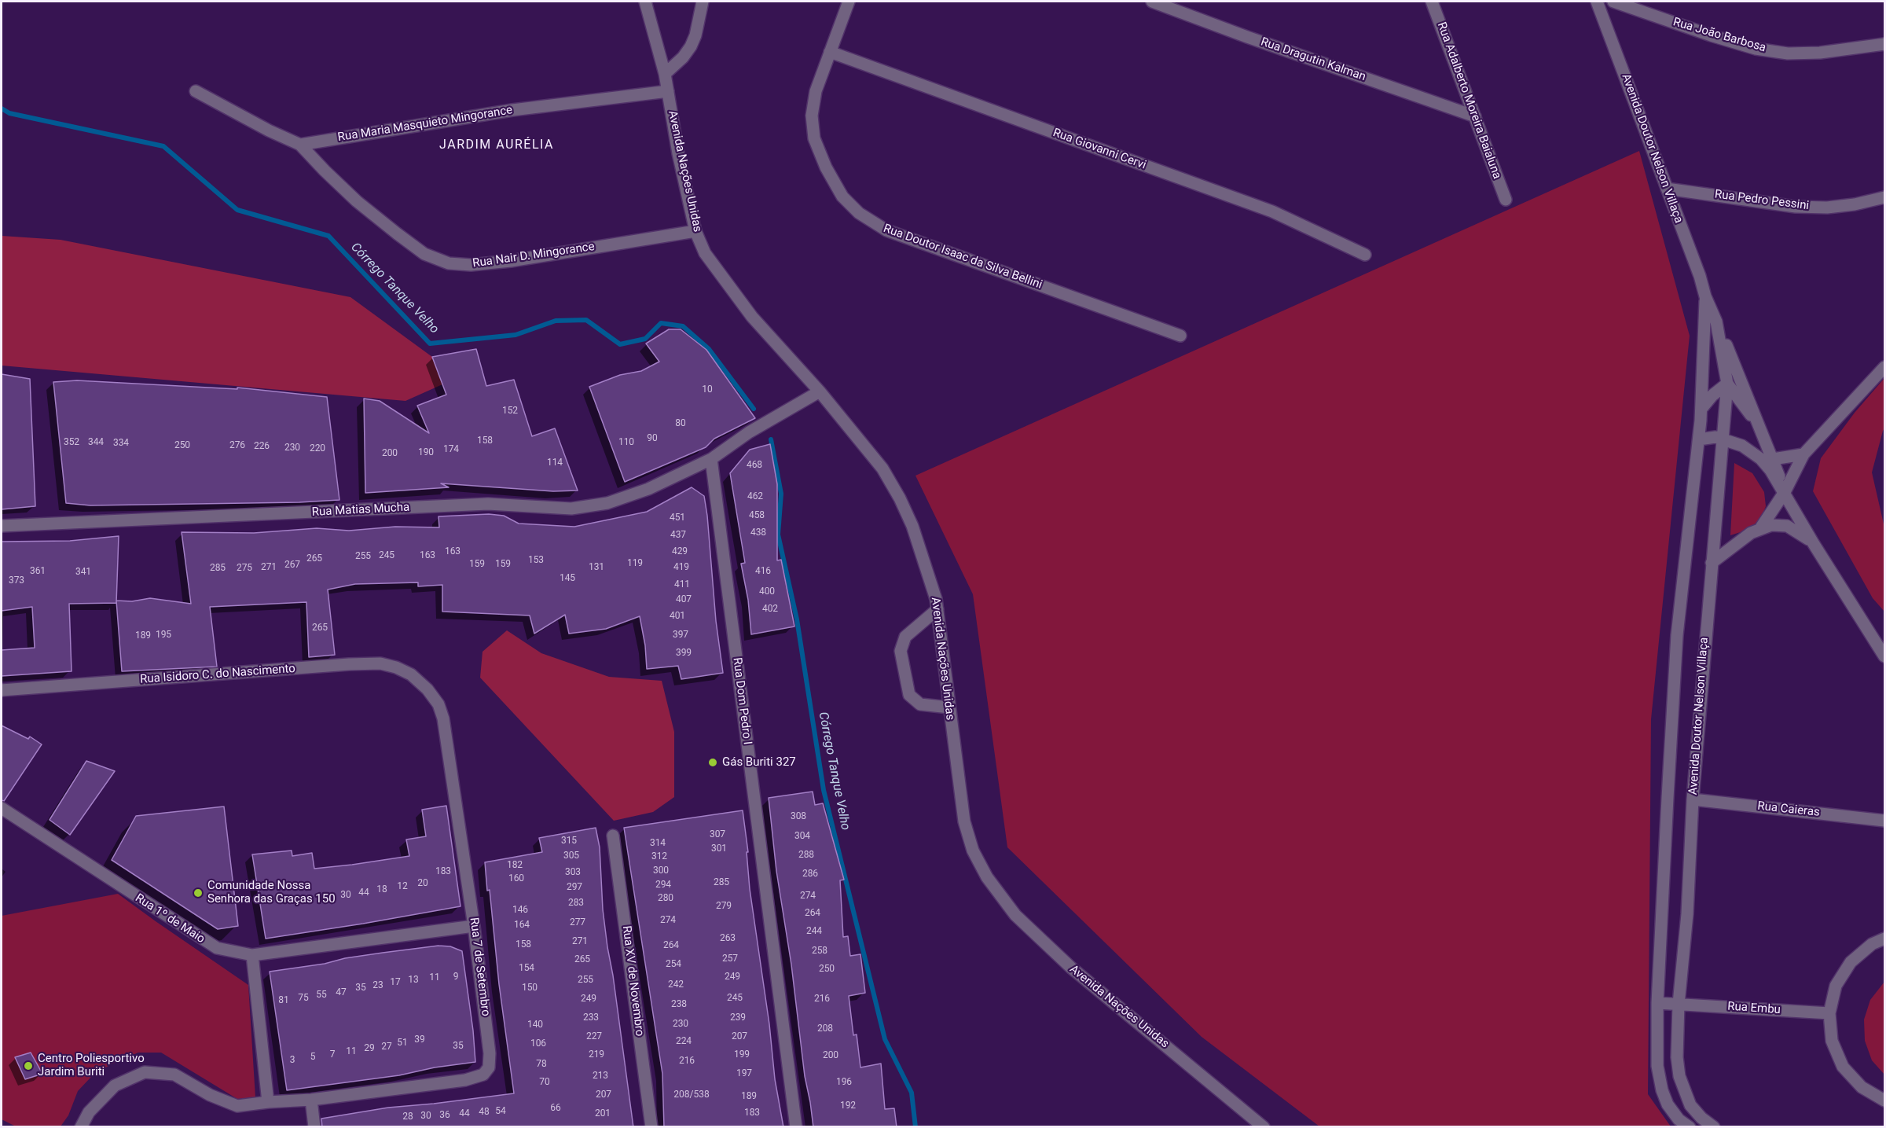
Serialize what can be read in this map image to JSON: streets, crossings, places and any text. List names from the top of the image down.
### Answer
{
  "streets": {
    "street": [
      "Rua João Barbosa",
      "Rua Dragutin Kalman",
      "Rua Adalberto Moreira Baialuna",
      "Rua Maria Masquieto Mingorance",
      "Avenida Doutor Nelson Villaça",
      "Rua Giovanni Cervi",
      "Avenida Nações Unidas",
      "Rua Pedro Pessini",
      "Rua Nair D. Mingorance",
      "Rua Doutor Isaac da Silva Bellini",
      "Rua Matias Mucha",
      "Rua Isidoro C. do Nascimento",
      "Rua Dom Pedro I",
      "Rua Caieras",
      "Rua 1º de Maio",
      "Rua 7 de Setembro",
      "Rua XV de Novembro",
      "Rua Embu"
    ]
  },
  "crossings": [
    ["Rua Dragutin Kalman", "Rua Adalberto Moreira Baialuna"],
    ["Rua Maria Masquieto Mingorance", "Avenida Nações Unidas"],
    ["Rua Maria Masquieto Mingorance", "Rua Nair D. Mingorance"],
    ["Avenida Doutor Nelson Villaça", "Rua Pedro Pessini"],
    ["Avenida Doutor Nelson Villaça", "Rua Caieras"],
    ["Avenida Doutor Nelson Villaça", "Rua Embu"],
    ["Rua Giovanni Cervi", "Rua Doutor Isaac da Silva Bellini"],
    ["Avenida Nações Unidas", "Rua Nair D. Mingorance"],
    ["Rua Matias Mucha", "Rua Dom Pedro I"],
    ["Rua Isidoro C. do Nascimento", "Rua 7 de Setembro"],
    ["Rua 1º de Maio", "Rua 7 de Setembro"]
  ],
  "districts": ["JARDIM AURÉLIA"],
  "water": ["Córrego Tanque Velho"],
  "places": ["Gás Buriti 327", "Comunidade Nossa Senhora das Graças 150", "Centro Poliesportivo Jardim Buriti"],
  "house_numbers": [
    "10",
    "152",
    "80",
    "90",
    "158",
    "352",
    "344",
    "110",
    "334",
    "250",
    "276",
    "226",
    "230",
    "220",
    "174",
    "190",
    "200",
    "114",
    "468",
    "462",
    "458",
    "451",
    "438",
    "437",
    "163",
    "429",
    "245",
    "163",
    "255",
    "265",
    "153",
    "119",
    "159",
    "159",
    "267",
    "271",
    "131",
    "419",
    "285",
    "275",
    "361",
    "416",
    "341",
    "145",
    "373",
    "411",
    "400",
    "407",
    "402",
    "401",
    "265",
    "195",
    "397",
    "189",
    "399",
    "308",
    "307",
    "304",
    "315",
    "314",
    "301",
    "288",
    "305",
    "312",
    "182",
    "300",
    "183",
    "303",
    "286",
    "160",
    "285",
    "20",
    "294",
    "12",
    "297",
    "18",
    "44",
    "30",
    "274",
    "280",
    "283",
    "279",
    "146",
    "264",
    "274",
    "277",
    "164",
    "244",
    "263",
    "271",
    "158",
    "264",
    "258",
    "257",
    "265",
    "254",
    "154",
    "250",
    "9",
    "249",
    "11",
    "13",
    "255",
    "17",
    "242",
    "23",
    "35",
    "150",
    "47",
    "55",
    "75",
    "245",
    "249",
    "216",
    "81",
    "238",
    "233",
    "239",
    "230",
    "140",
    "208",
    "227",
    "207",
    "39",
    "224",
    "51",
    "106",
    "35",
    "27",
    "29",
    "11",
    "7",
    "219",
    "199",
    "200",
    "5",
    "3",
    "216",
    "78",
    "197",
    "213",
    "70",
    "196",
    "207",
    "208/538",
    "189",
    "192",
    "66",
    "54",
    "48",
    "183",
    "44",
    "201",
    "36",
    "30",
    "28"
  ]
}
